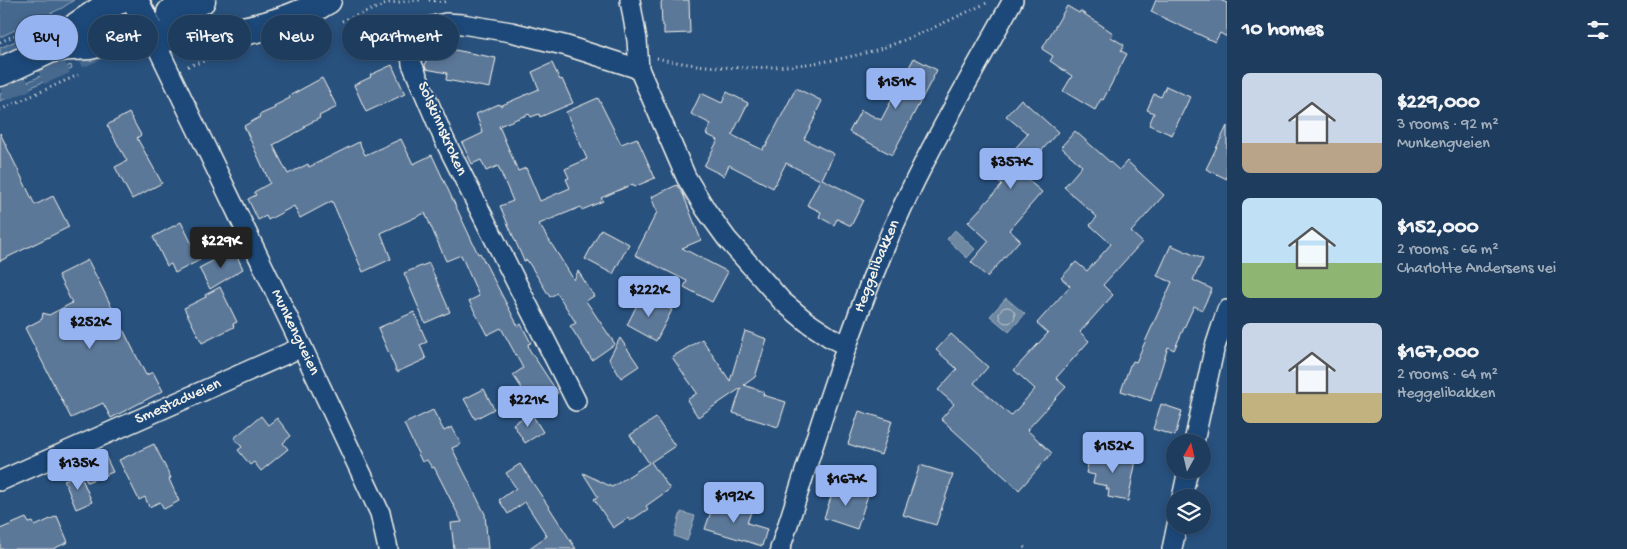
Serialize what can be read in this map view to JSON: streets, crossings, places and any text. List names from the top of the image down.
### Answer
{
  "streets": {
    "street": [
      "Solskinnskroken",
      "Heggelibakken",
      "Munkengveien",
      "Smestadveien"
    ]
  },
  "crossings": [
    ["Munkengveien", "Smestadveien"]
  ],
  "north": "top",
  "page": {
    "heading": "10 homes",
    "chip": [
      "Buy",
      "Rent",
      "Filters",
      "New",
      "Apartment"
    ],
    "list": [
      {
        "name": "$229,000",
        "note": "3 rooms · 92 m² · Munkengveien"
      },
      {
        "name": "$152,000",
        "note": "2 rooms · 66 m² · Charlotte Andersens vei"
      },
      {
        "name": "$167,000",
        "note": "2 rooms · 64 m² · Heggelibakken"
      }
    ],
    "price": [
      "$151K",
      "$357K",
      "$229K",
      "$222K",
      "$252K",
      "$221K",
      "$152K",
      "$135K",
      "$167K",
      "$192K"
    ]
  }
}
